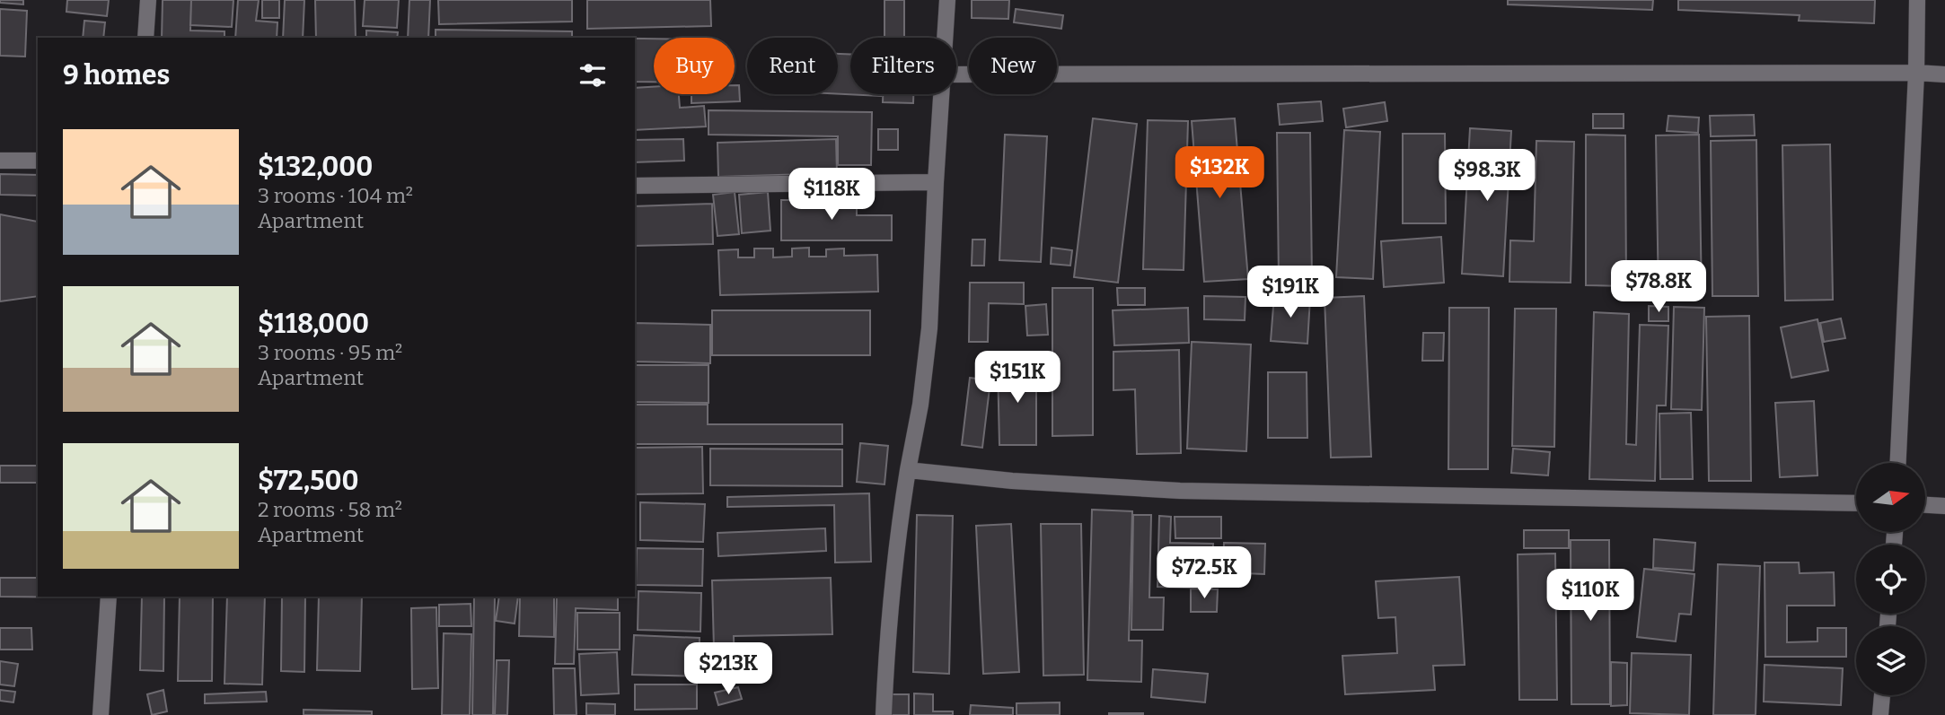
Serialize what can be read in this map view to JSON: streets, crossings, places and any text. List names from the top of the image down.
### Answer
{
  "north": "right",
  "page": {
    "chip": [
      "Buy",
      "Rent",
      "Filters",
      "New"
    ],
    "heading": "9 homes",
    "list": [
      {
        "name": "$132,000",
        "note": "3 rooms · 104 m² · Apartment"
      },
      {
        "name": "$118,000",
        "note": "3 rooms · 95 m² · Apartment"
      },
      {
        "name": "$72,500",
        "note": "2 rooms · 58 m² · Apartment"
      }
    ],
    "price": [
      "$132K",
      "$98.3K",
      "$118K",
      "$78.8K",
      "$191K",
      "$151K",
      "$72.5K",
      "$110K",
      "$213K"
    ]
  }
}
